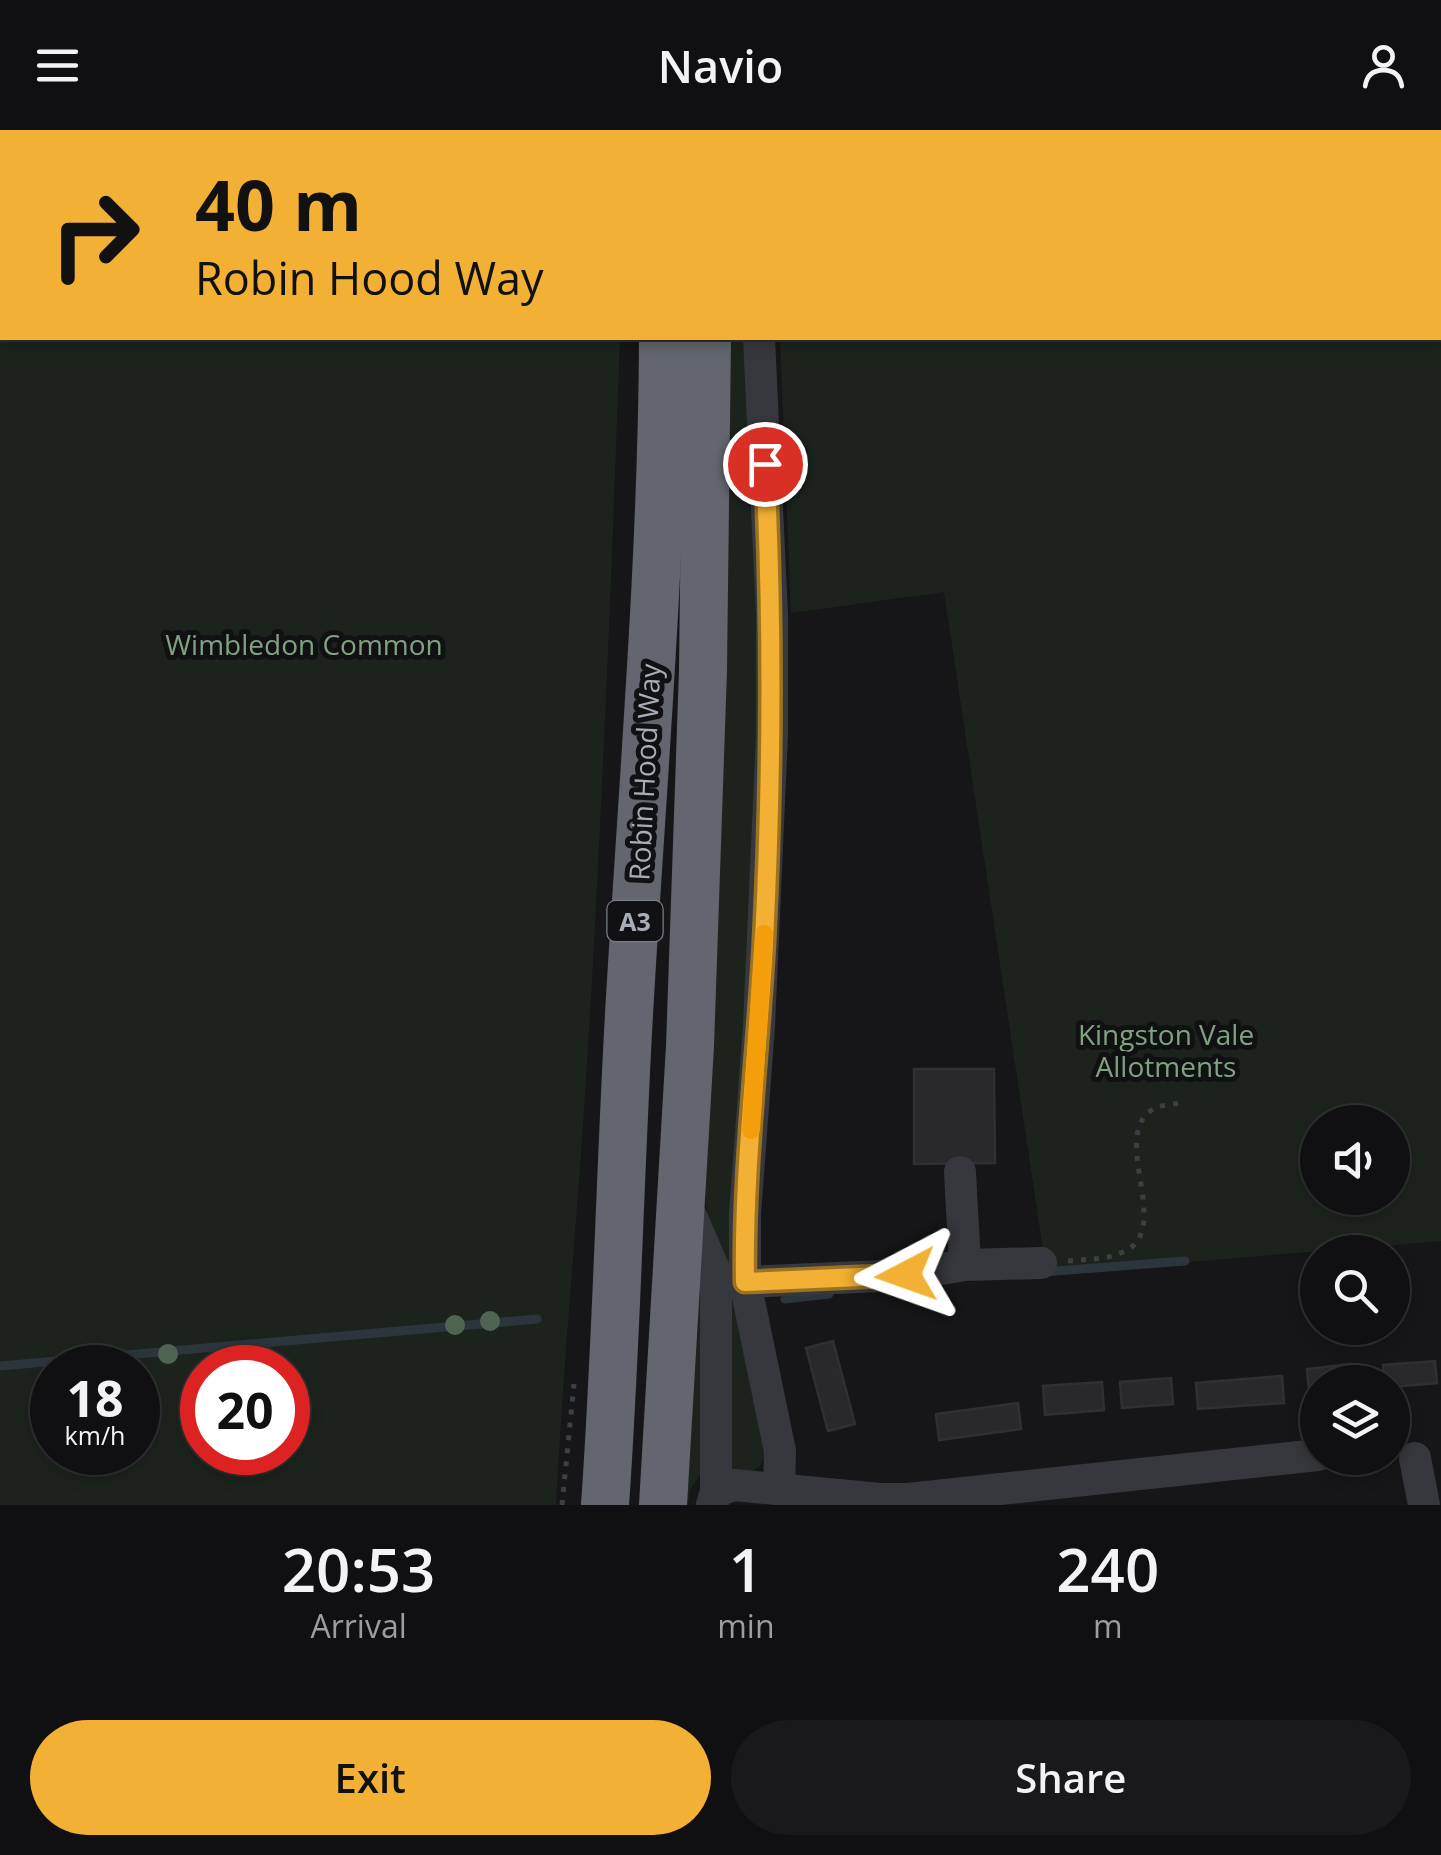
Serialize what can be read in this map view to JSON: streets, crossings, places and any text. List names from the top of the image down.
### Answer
{
  "streets": {
    "highway": ["Robin Hood Way", "A3"]
  },
  "parks": ["Wimbledon Common", "Kingston Vale Allotments"],
  "page": {
    "header": "Navio",
    "turn": ["40 m", "Robin Hood Way"],
    "speed": "18 km/h",
    "limit": "20",
    "eta": [
      "20:53",
      "Arrival",
      "1",
      "min",
      "240",
      "m"
    ],
    "buttons": ["Exit", "Share"]
  }
}
